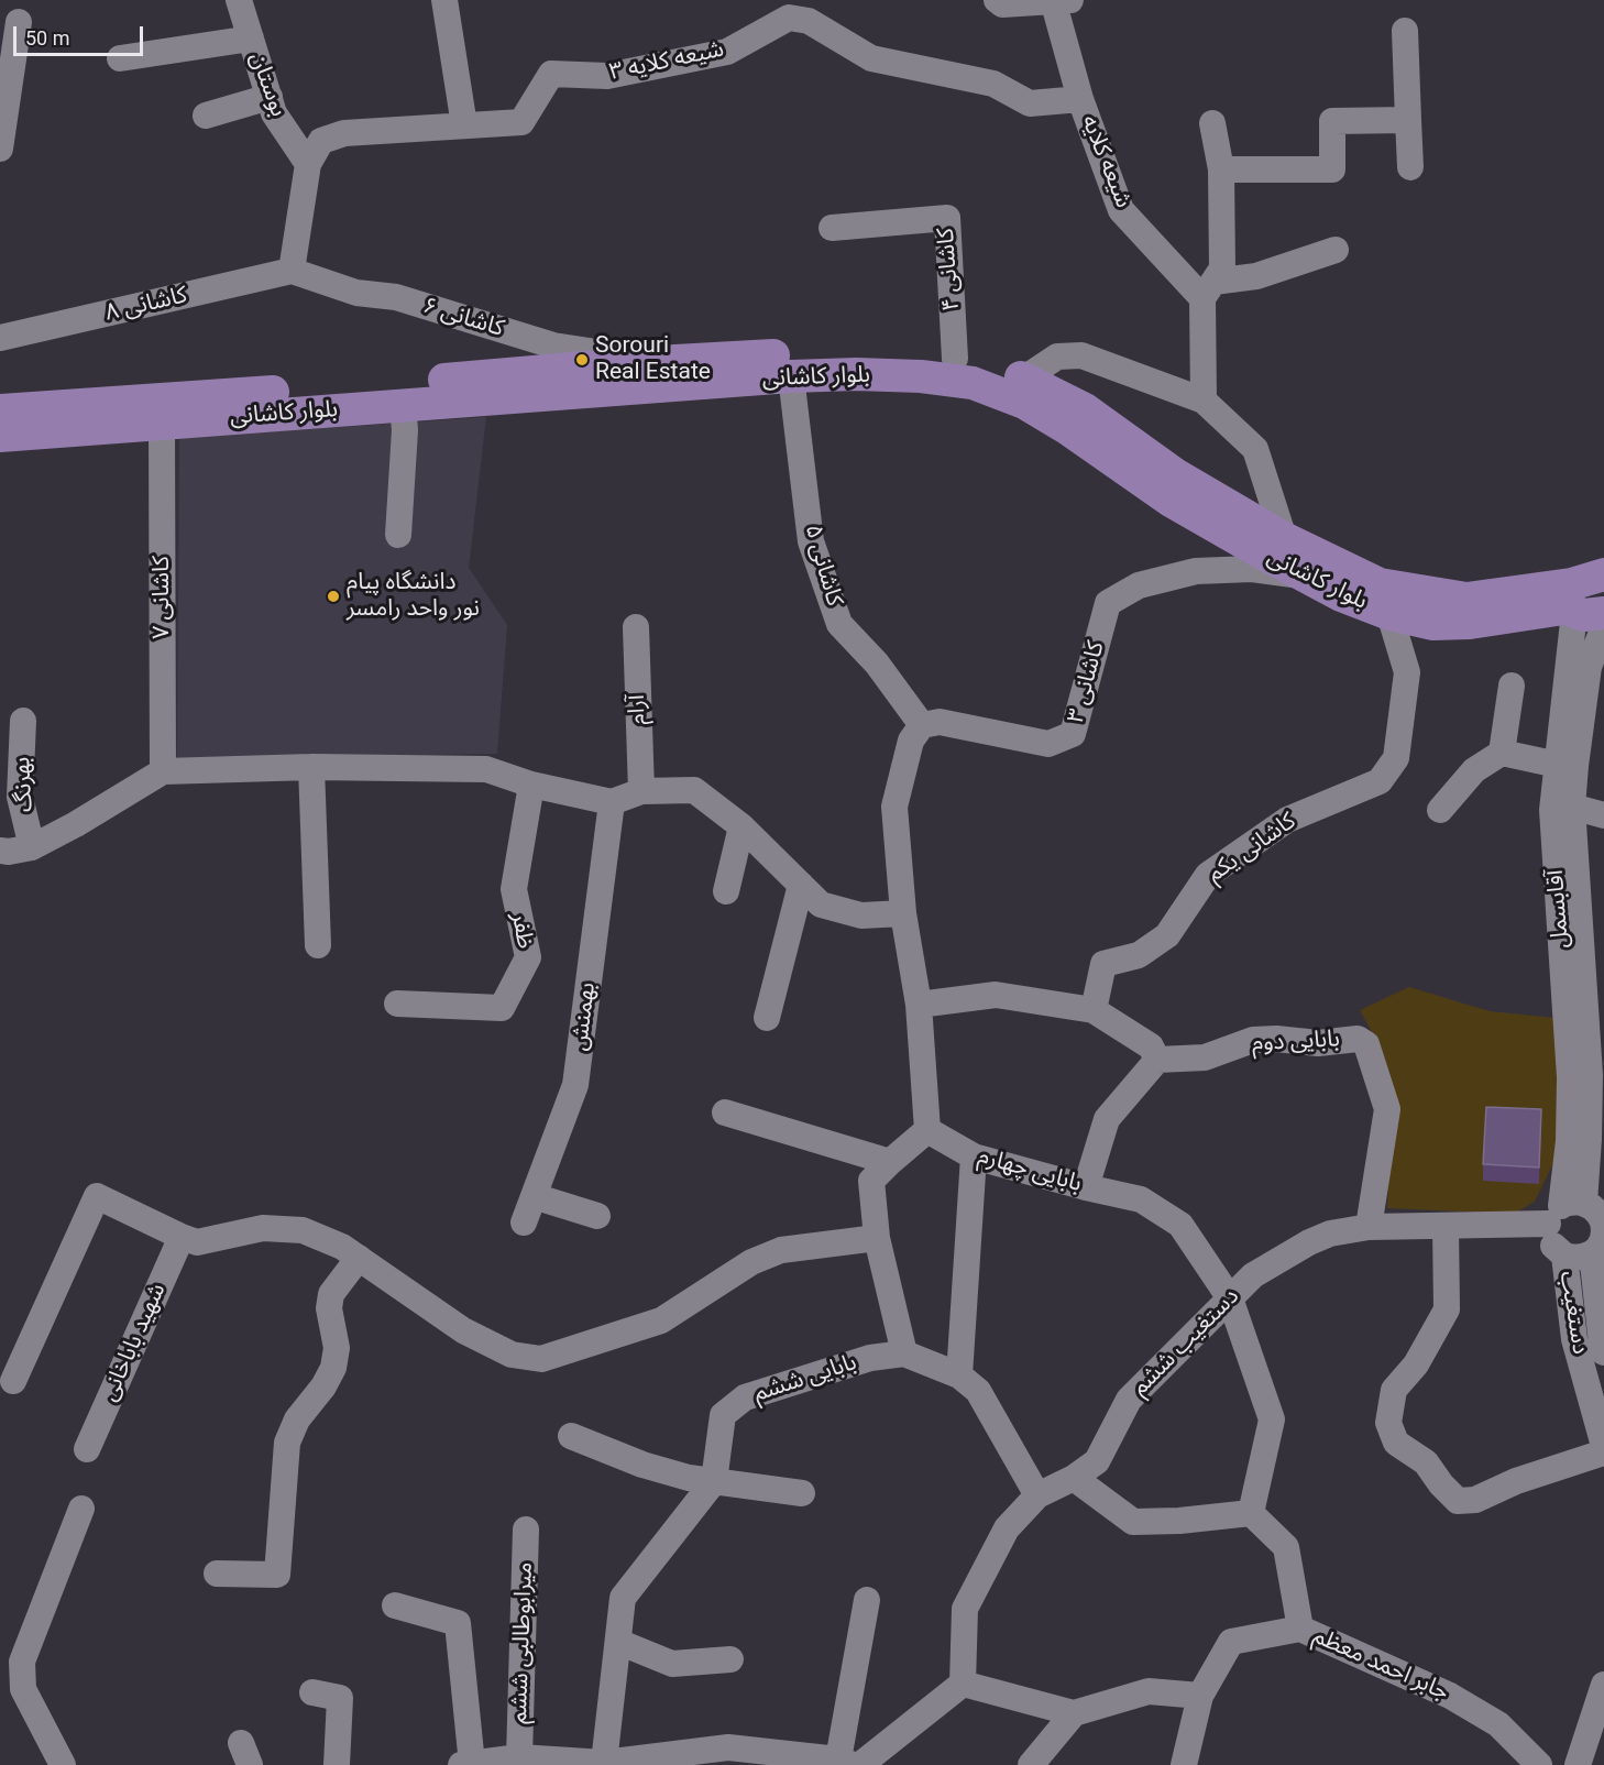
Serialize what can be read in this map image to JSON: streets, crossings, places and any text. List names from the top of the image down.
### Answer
{
  "streets": {
    "main road": ["بلوار کاشانی"],
    "street": [
      "شیعه کلایه ۳",
      "بوستان",
      "شیعه کلایه",
      "کاشانی ۴",
      "کاشانی ۸",
      "کاشانی ۶",
      "کاشانی ۵",
      "کاشانی ۷",
      "کاشانی ۳",
      "آرام",
      "بهرنگ",
      "کاشانی یکم",
      "آقابسمل",
      "ظفر",
      "بهمنش",
      "بابایی دوم",
      "بابایی چهارم",
      "دستغیب",
      "شهید باباخانی",
      "دستغیب ششم",
      "بابایی ششم",
      "میرابوطالبی ششم",
      "جابر احمد معظم"
    ]
  },
  "crossings": [
    ["شیعه کلایه ۳", "بوستان"],
    ["شیعه کلایه ۳", "شیعه کلایه"],
    ["کاشانی ۴", "بلوار کاشانی"],
    ["کاشانی ۸", "کاشانی ۶"],
    ["کاشانی ۶", "بلوار کاشانی"],
    ["بلوار کاشانی", "کاشانی ۵"],
    ["بلوار کاشانی", "کاشانی ۷"],
    ["بلوار کاشانی", "کاشانی ۳"],
    ["بلوار کاشانی", "کاشانی یکم"],
    ["بلوار کاشانی", "آقابسمل"],
    ["کاشانی ۵", "کاشانی ۳"],
    ["آقابسمل", "دستغیب"],
    ["آقابسمل", "دستغیب ششم"],
    ["بابایی دوم", "دستغیب ششم"],
    ["بابایی چهارم", "دستغیب ششم"],
    ["دستغیب", "دستغیب ششم"],
    ["دستغیب ششم", "بابایی ششم"]
  ],
  "places": ["Sorouri Real Estate", "دانشگاه پیام نور واحد رامسر"],
  "scale_bar": "50 m"
}
